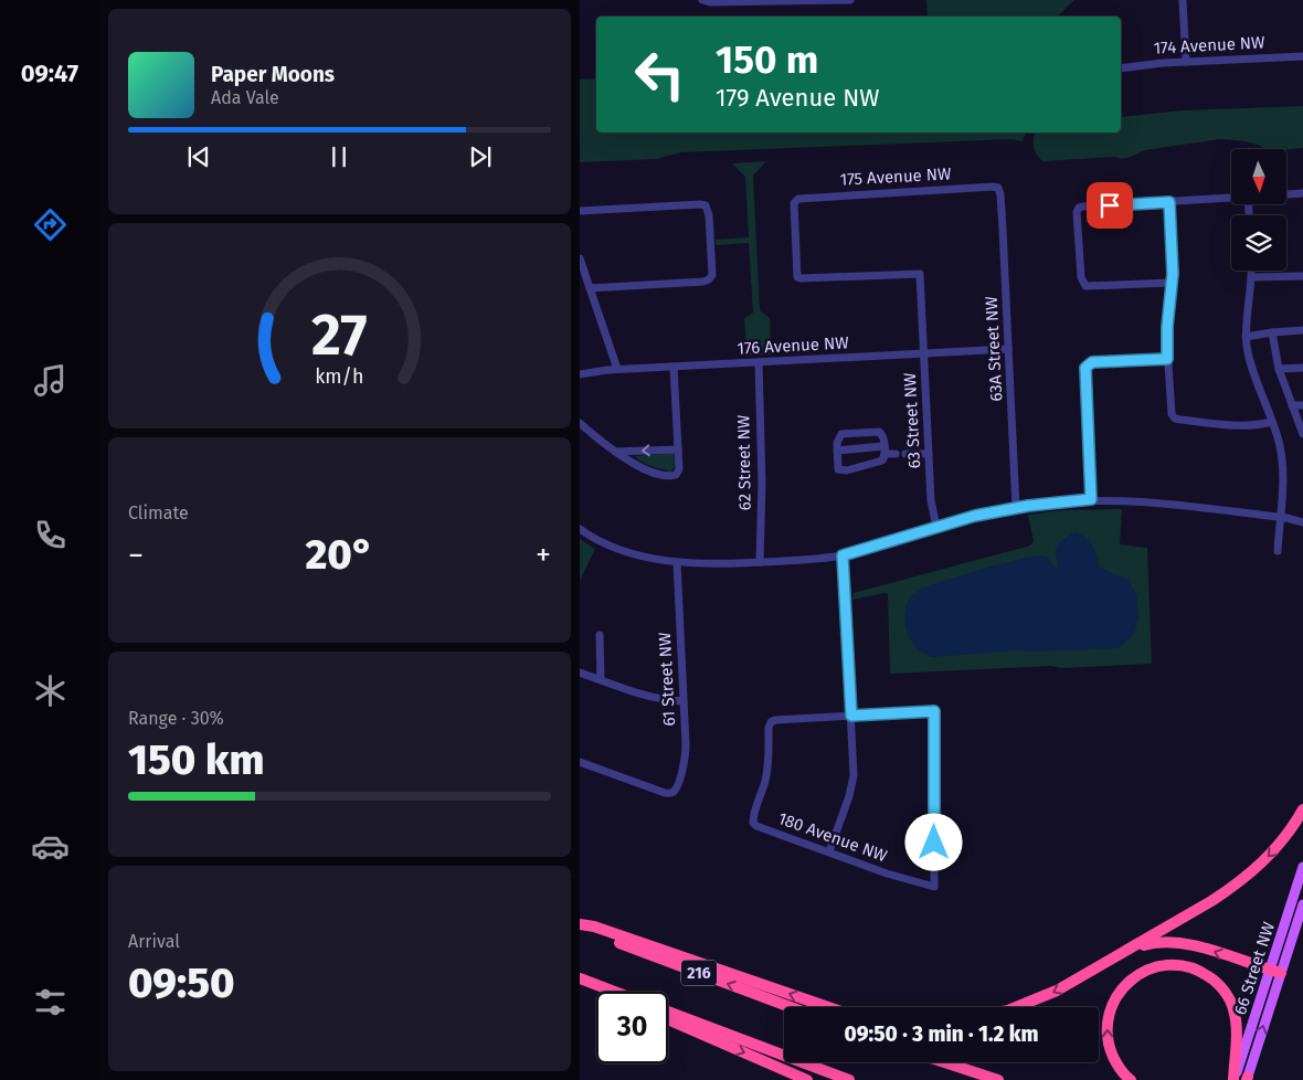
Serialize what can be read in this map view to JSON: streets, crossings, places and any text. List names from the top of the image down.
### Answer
{
  "streets": {
    "highway": ["216"],
    "main road": ["66 Street NW"],
    "street": [
      "174 Avenue NW",
      "175 Avenue NW",
      "176 Avenue NW",
      "63A Street NW",
      "63 Street NW",
      "62 Street NW",
      "61 Street NW",
      "180 Avenue NW"
    ]
  },
  "crossings": [
    ["175 Avenue NW", "63A Street NW"],
    ["175 Avenue NW", "63 Street NW"],
    ["176 Avenue NW", "63A Street NW"],
    ["176 Avenue NW", "63 Street NW"],
    ["176 Avenue NW", "62 Street NW"]
  ],
  "north": "bottom",
  "page": {
    "tabs": "09:47",
    "turn": ["150 m", "179 Avenue NW"],
    "song": ["Paper Moons", "Ada Vale"],
    "tile": [
      "Climate",
      ["Range · 30%", "150 km"],
      ["Arrival", "09:50"]
    ],
    "heat": ["−", "20°", "+"],
    "limit": "30",
    "trip": "09:50 · 3 min · 1.2 km",
    "gauge": ["27", "km/h"]
  }
}
